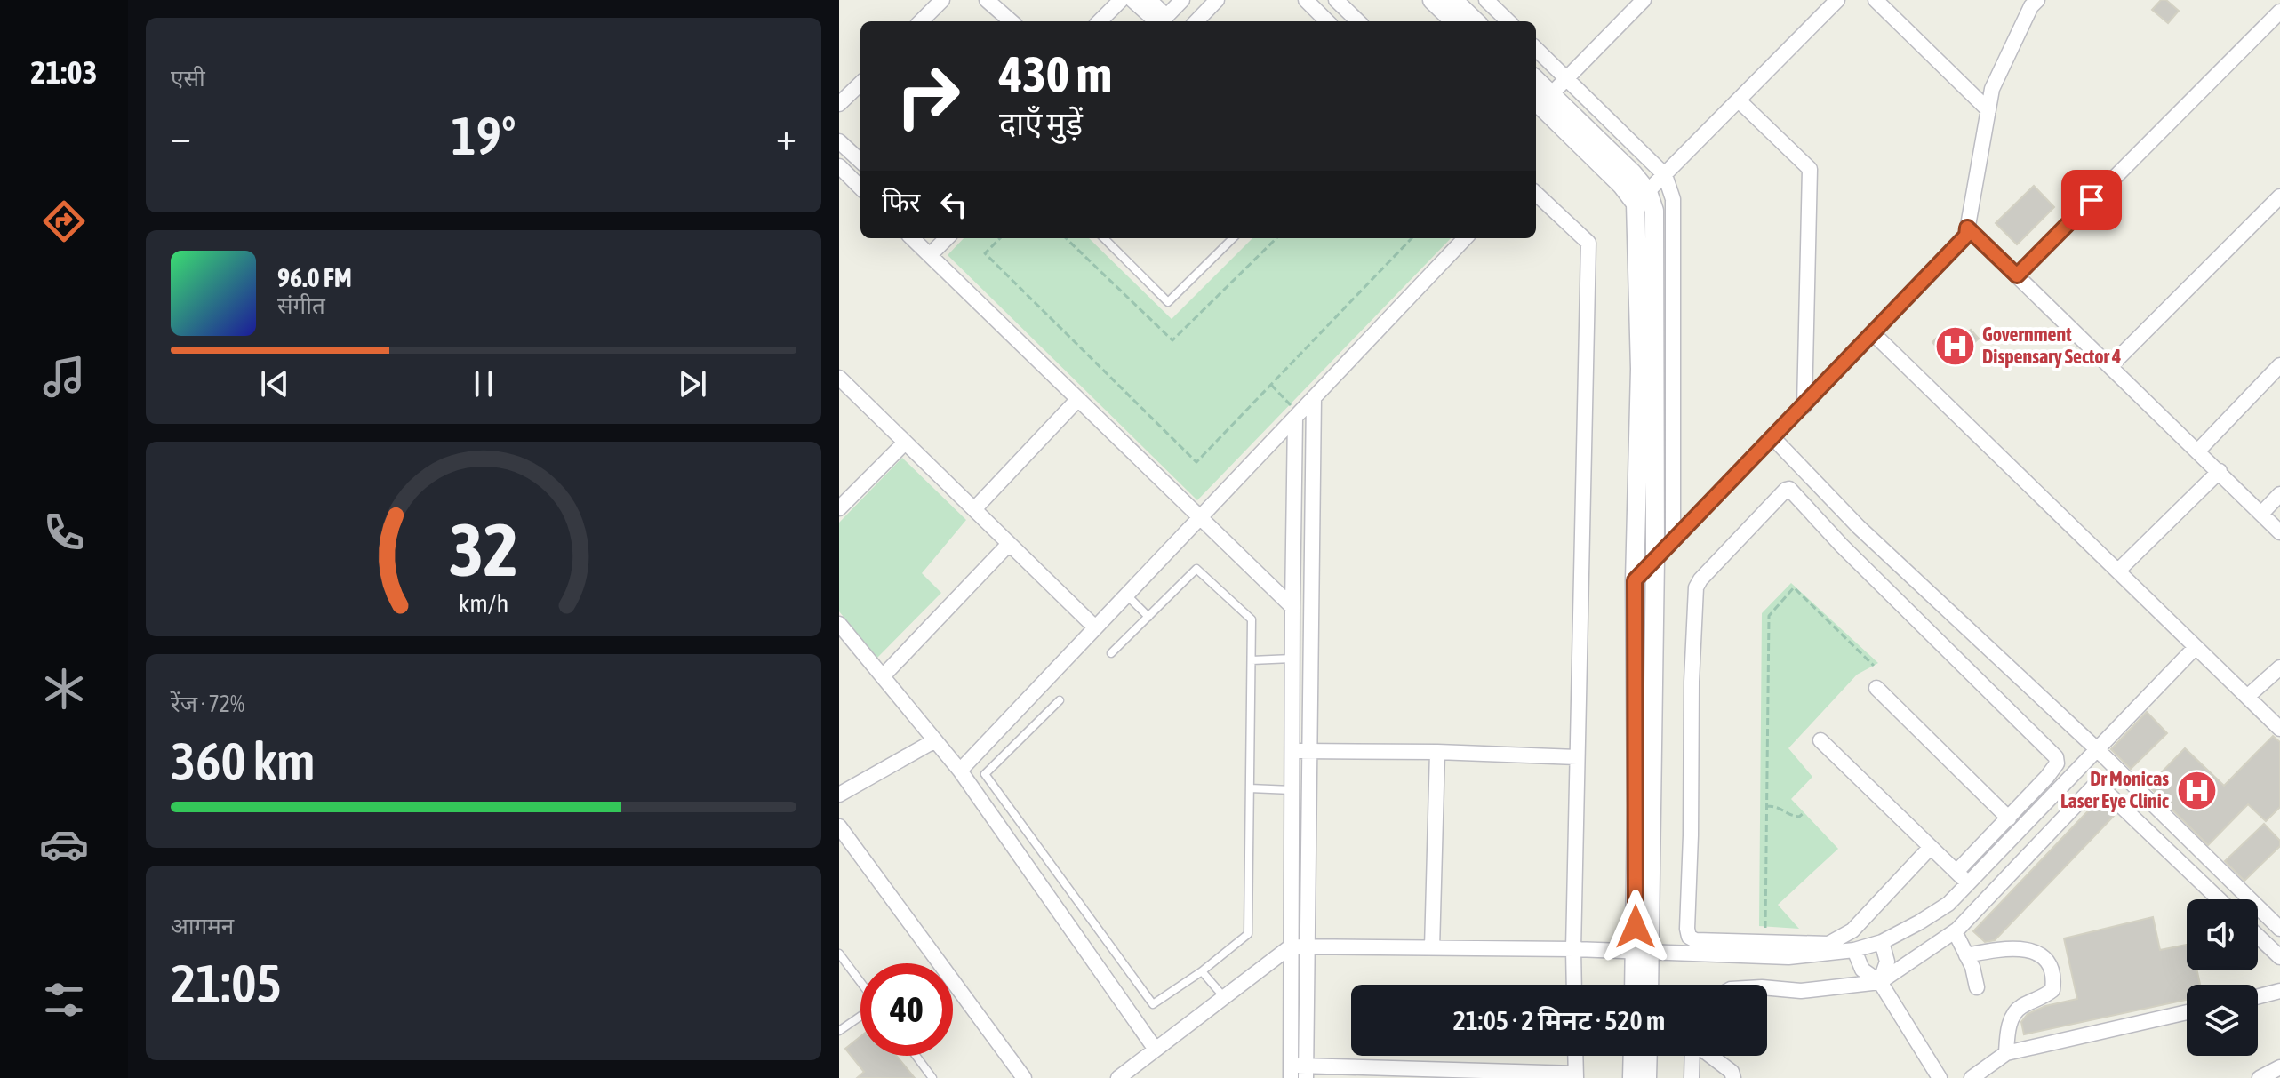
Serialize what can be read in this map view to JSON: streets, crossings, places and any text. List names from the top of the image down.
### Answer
{
  "places": {
    "hospital": ["Government Dispensary Sector 4", "Dr Monicas Laser Eye Clinic"]
  },
  "page": {
    "tabs": "21:03",
    "tile": [
      "एसी",
      ["रेंज · 72%", "360 km"],
      ["आगमन", "21:05"]
    ],
    "turn": ["430 m", "दाएँ मुड़ें"],
    "heat": ["−", "19°", "+"],
    "then": "फिर",
    "song": ["96.0 FM", "संगीत"],
    "limit": "40",
    "trip": "21:05 · 2 मिनट · 520 m",
    "gauge": ["32", "km/h"]
  }
}
